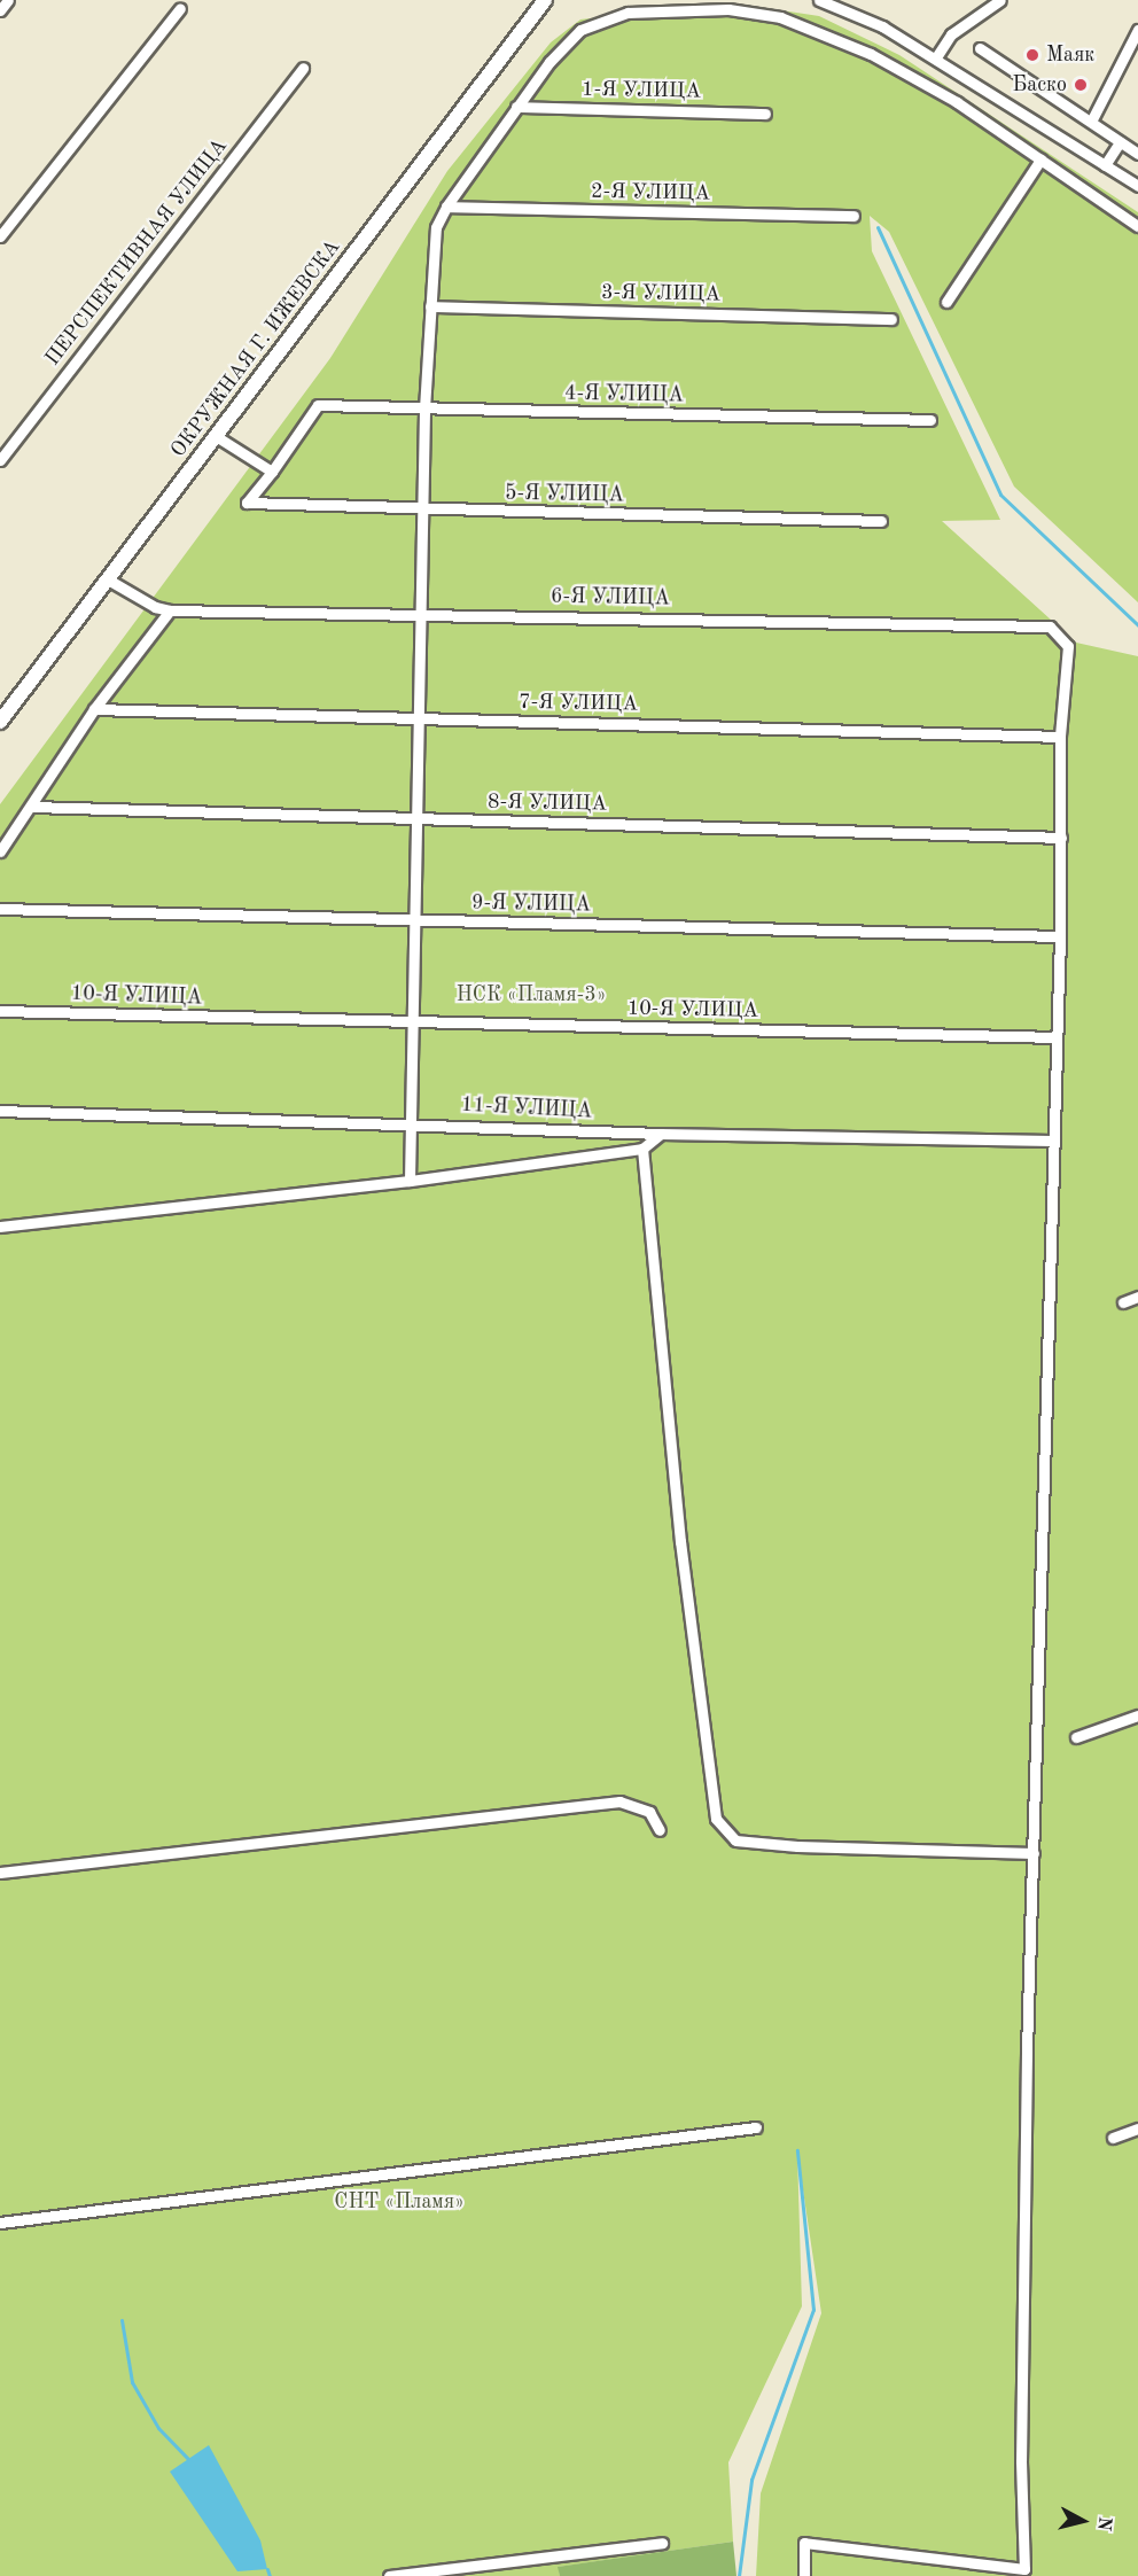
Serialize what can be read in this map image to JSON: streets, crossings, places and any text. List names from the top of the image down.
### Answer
{
  "streets": {
    "main road": ["ОКРУЖНАЯ Г. ИЖЕВСКА"],
    "street": [
      "1-Я УЛИЦА",
      "2-Я УЛИЦА",
      "ПЕРСПЕКТИВНАЯ УЛИЦА",
      "3-Я УЛИЦА",
      "4-Я УЛИЦА",
      "5-Я УЛИЦА",
      "6-Я УЛИЦА",
      "7-Я УЛИЦА",
      "8-Я УЛИЦА",
      "9-Я УЛИЦА",
      "10-Я УЛИЦА",
      "11-Я УЛИЦА"
    ]
  },
  "crossings": [
    ["4-Я УЛИЦА", "5-Я УЛИЦА"],
    ["6-Я УЛИЦА", "7-Я УЛИЦА"]
  ],
  "parks": ["НСК «Пламя-3»", "СНТ «Пламя»"],
  "places": ["Маяк", "Баско"],
  "north": "right"
}
